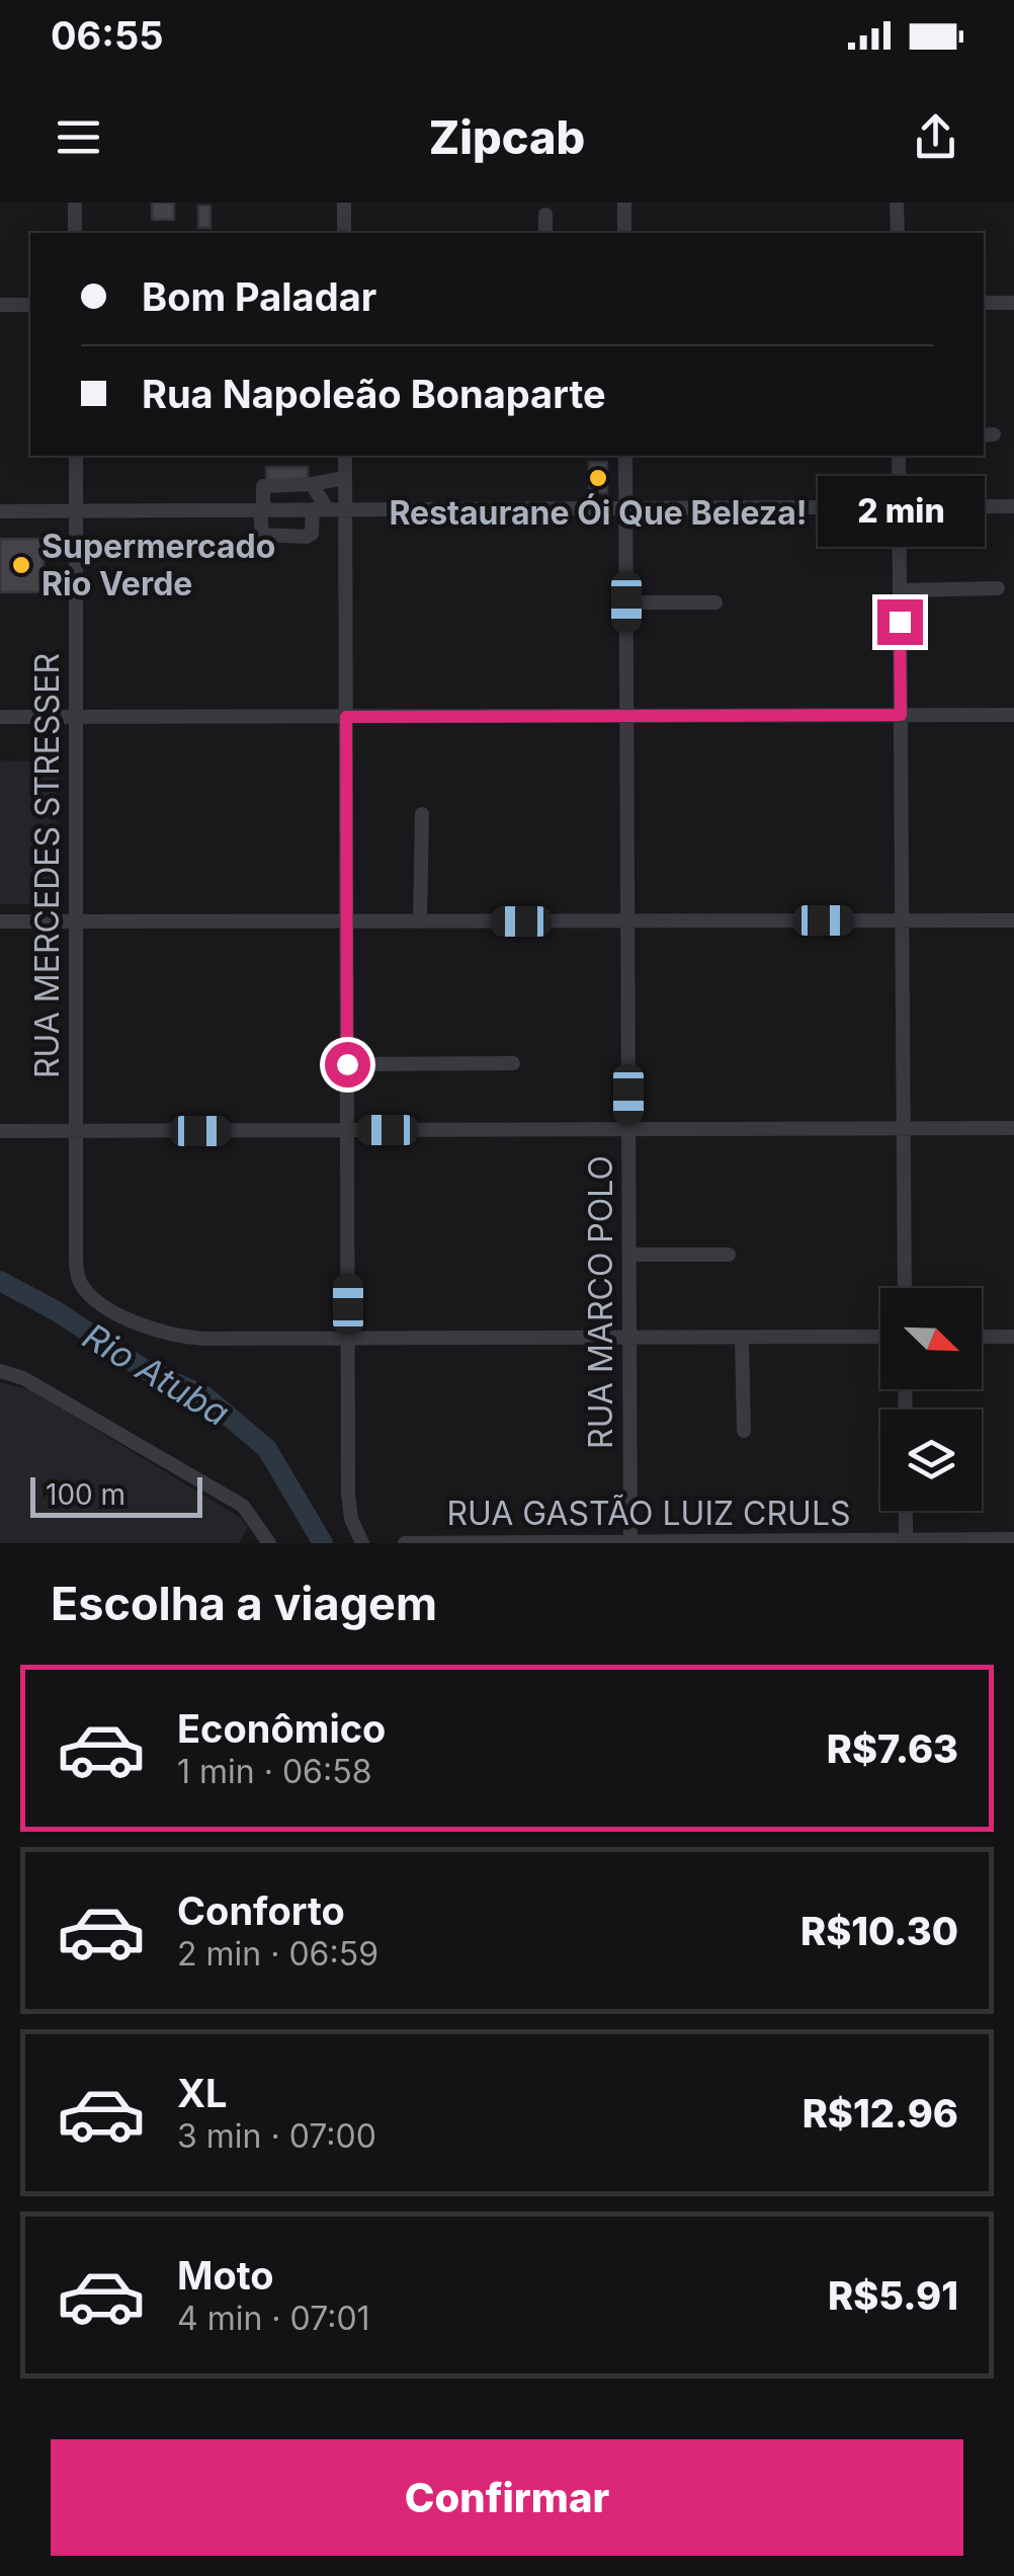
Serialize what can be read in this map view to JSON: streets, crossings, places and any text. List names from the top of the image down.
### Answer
{
  "streets": {
    "street": ["RUA MERCEDES STRESSER", "RUA MARCO POLO", "RUA GASTÃO LUIZ CRULS"]
  },
  "crossings": [
    ["RUA MARCO POLO", "RUA GASTÃO LUIZ CRULS"]
  ],
  "water": ["Rio Atuba"],
  "places": ["Restaurane Ói Que Beleza!", "Supermercado Rio Verde"],
  "scale_bar": "100 m",
  "north": "bottom right",
  "page": {
    "status": "06:55",
    "header": "Zipcab",
    "banner": ["Bom Paladar", "Rua Napoleão Bonaparte"],
    "bubble": "2 min",
    "scale": "100 m",
    "heading": "Escolha a viagem",
    "list": [
      {
        "name": "Econômico",
        "note": "1 min · 06:58",
        "value": "R$7.63"
      },
      {
        "name": "Conforto",
        "note": "2 min · 06:59",
        "value": "R$10.30"
      },
      {
        "name": "XL",
        "note": "3 min · 07:00",
        "value": "R$12.96"
      },
      {
        "name": "Moto",
        "note": "4 min · 07:01",
        "value": "R$5.91"
      }
    ],
    "buttons": "Confirmar"
  }
}
